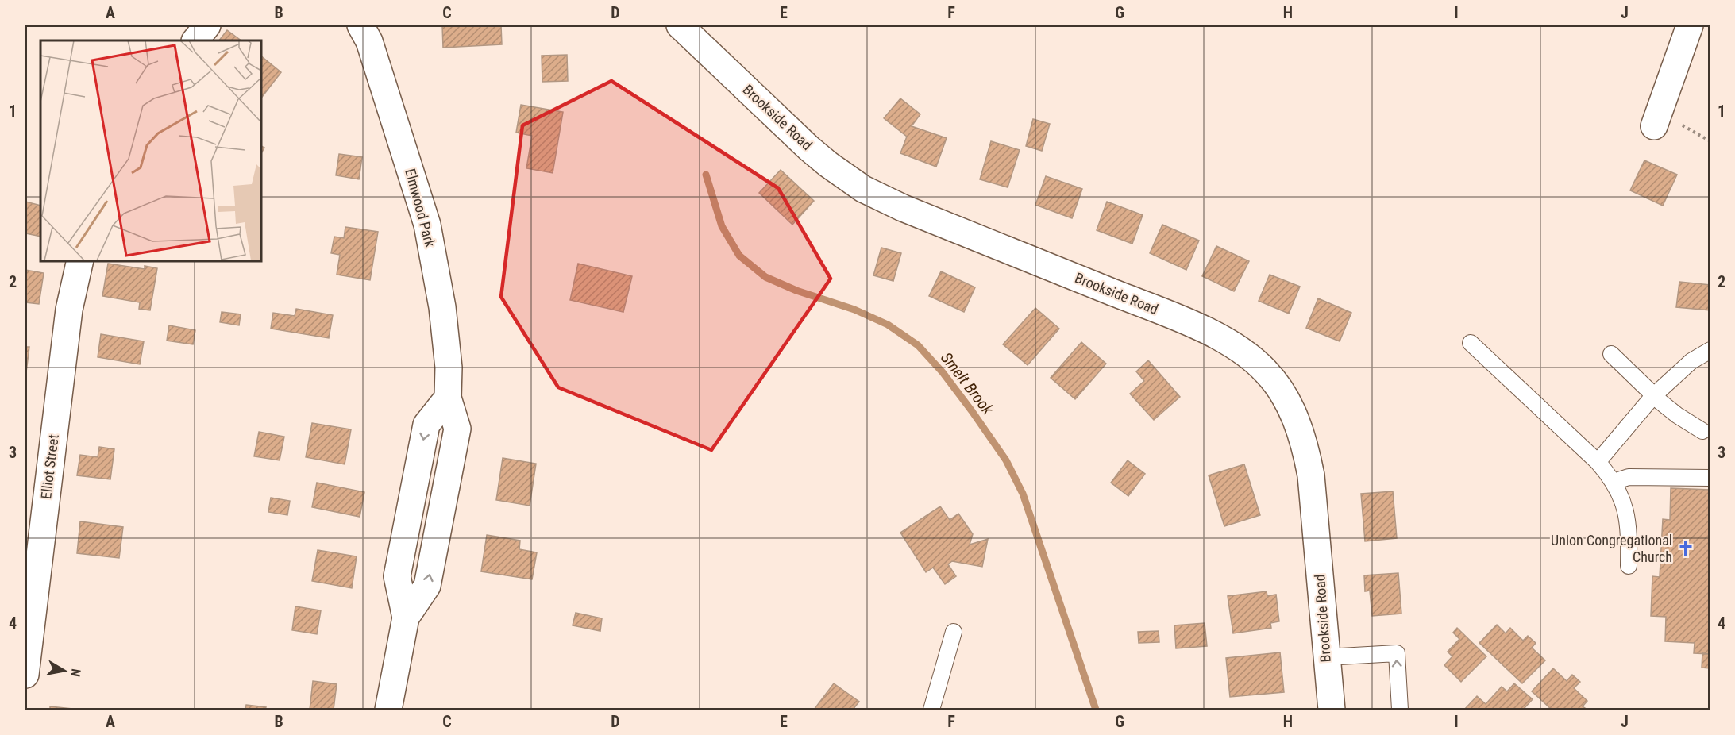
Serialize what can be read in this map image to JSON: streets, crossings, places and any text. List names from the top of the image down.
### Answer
{
  "streets": {
    "street": ["Brookside Road", "Elmwood Park", "Elliot Street"]
  },
  "water": ["Smelt Brook"],
  "places": {
    "church": ["Union Congregational Church"]
  },
  "north": "right",
  "grid": {
    "columns": [
      "A",
      "B",
      "C",
      "D",
      "E",
      "F",
      "G",
      "H",
      "I",
      "J"
    ],
    "rows": [
      "1",
      "2",
      "3",
      "4"
    ]
  }
}
